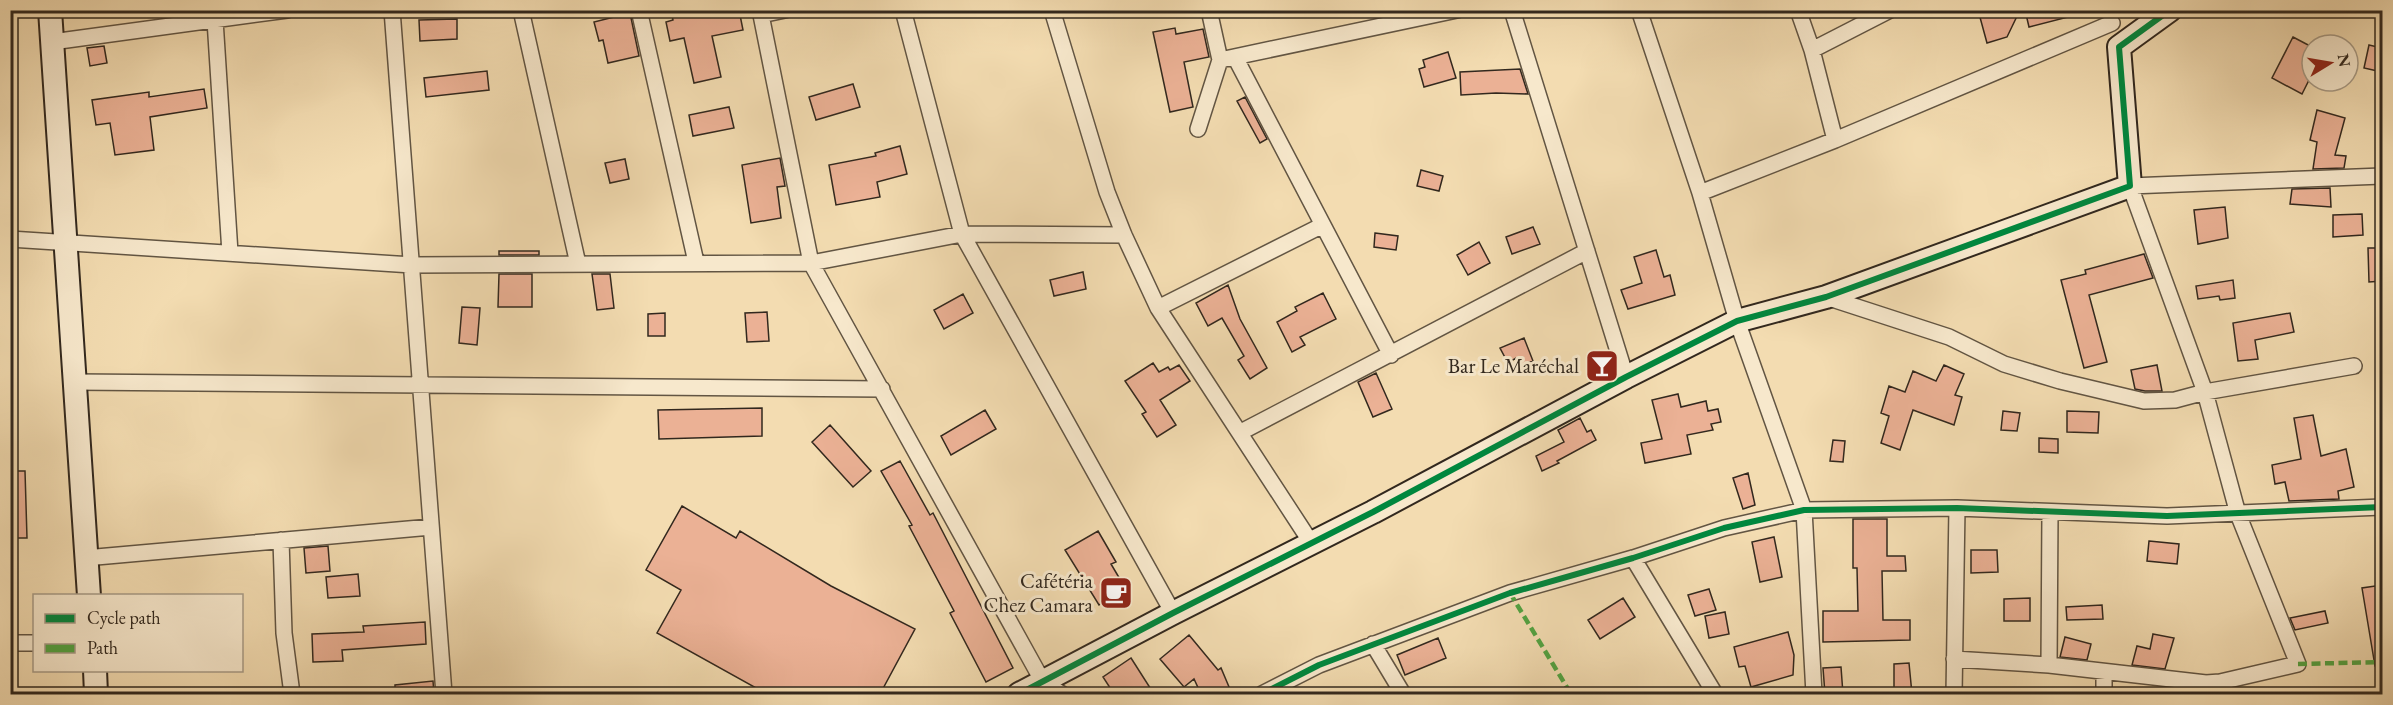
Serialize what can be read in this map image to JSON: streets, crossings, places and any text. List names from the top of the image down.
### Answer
{
  "places": {
    "bar": ["Bar Le Maréchal"],
    "cafe": ["Cafétéria Chez Camara"]
  },
  "legend": ["Cycle path", "Path"],
  "north": "right"
}
